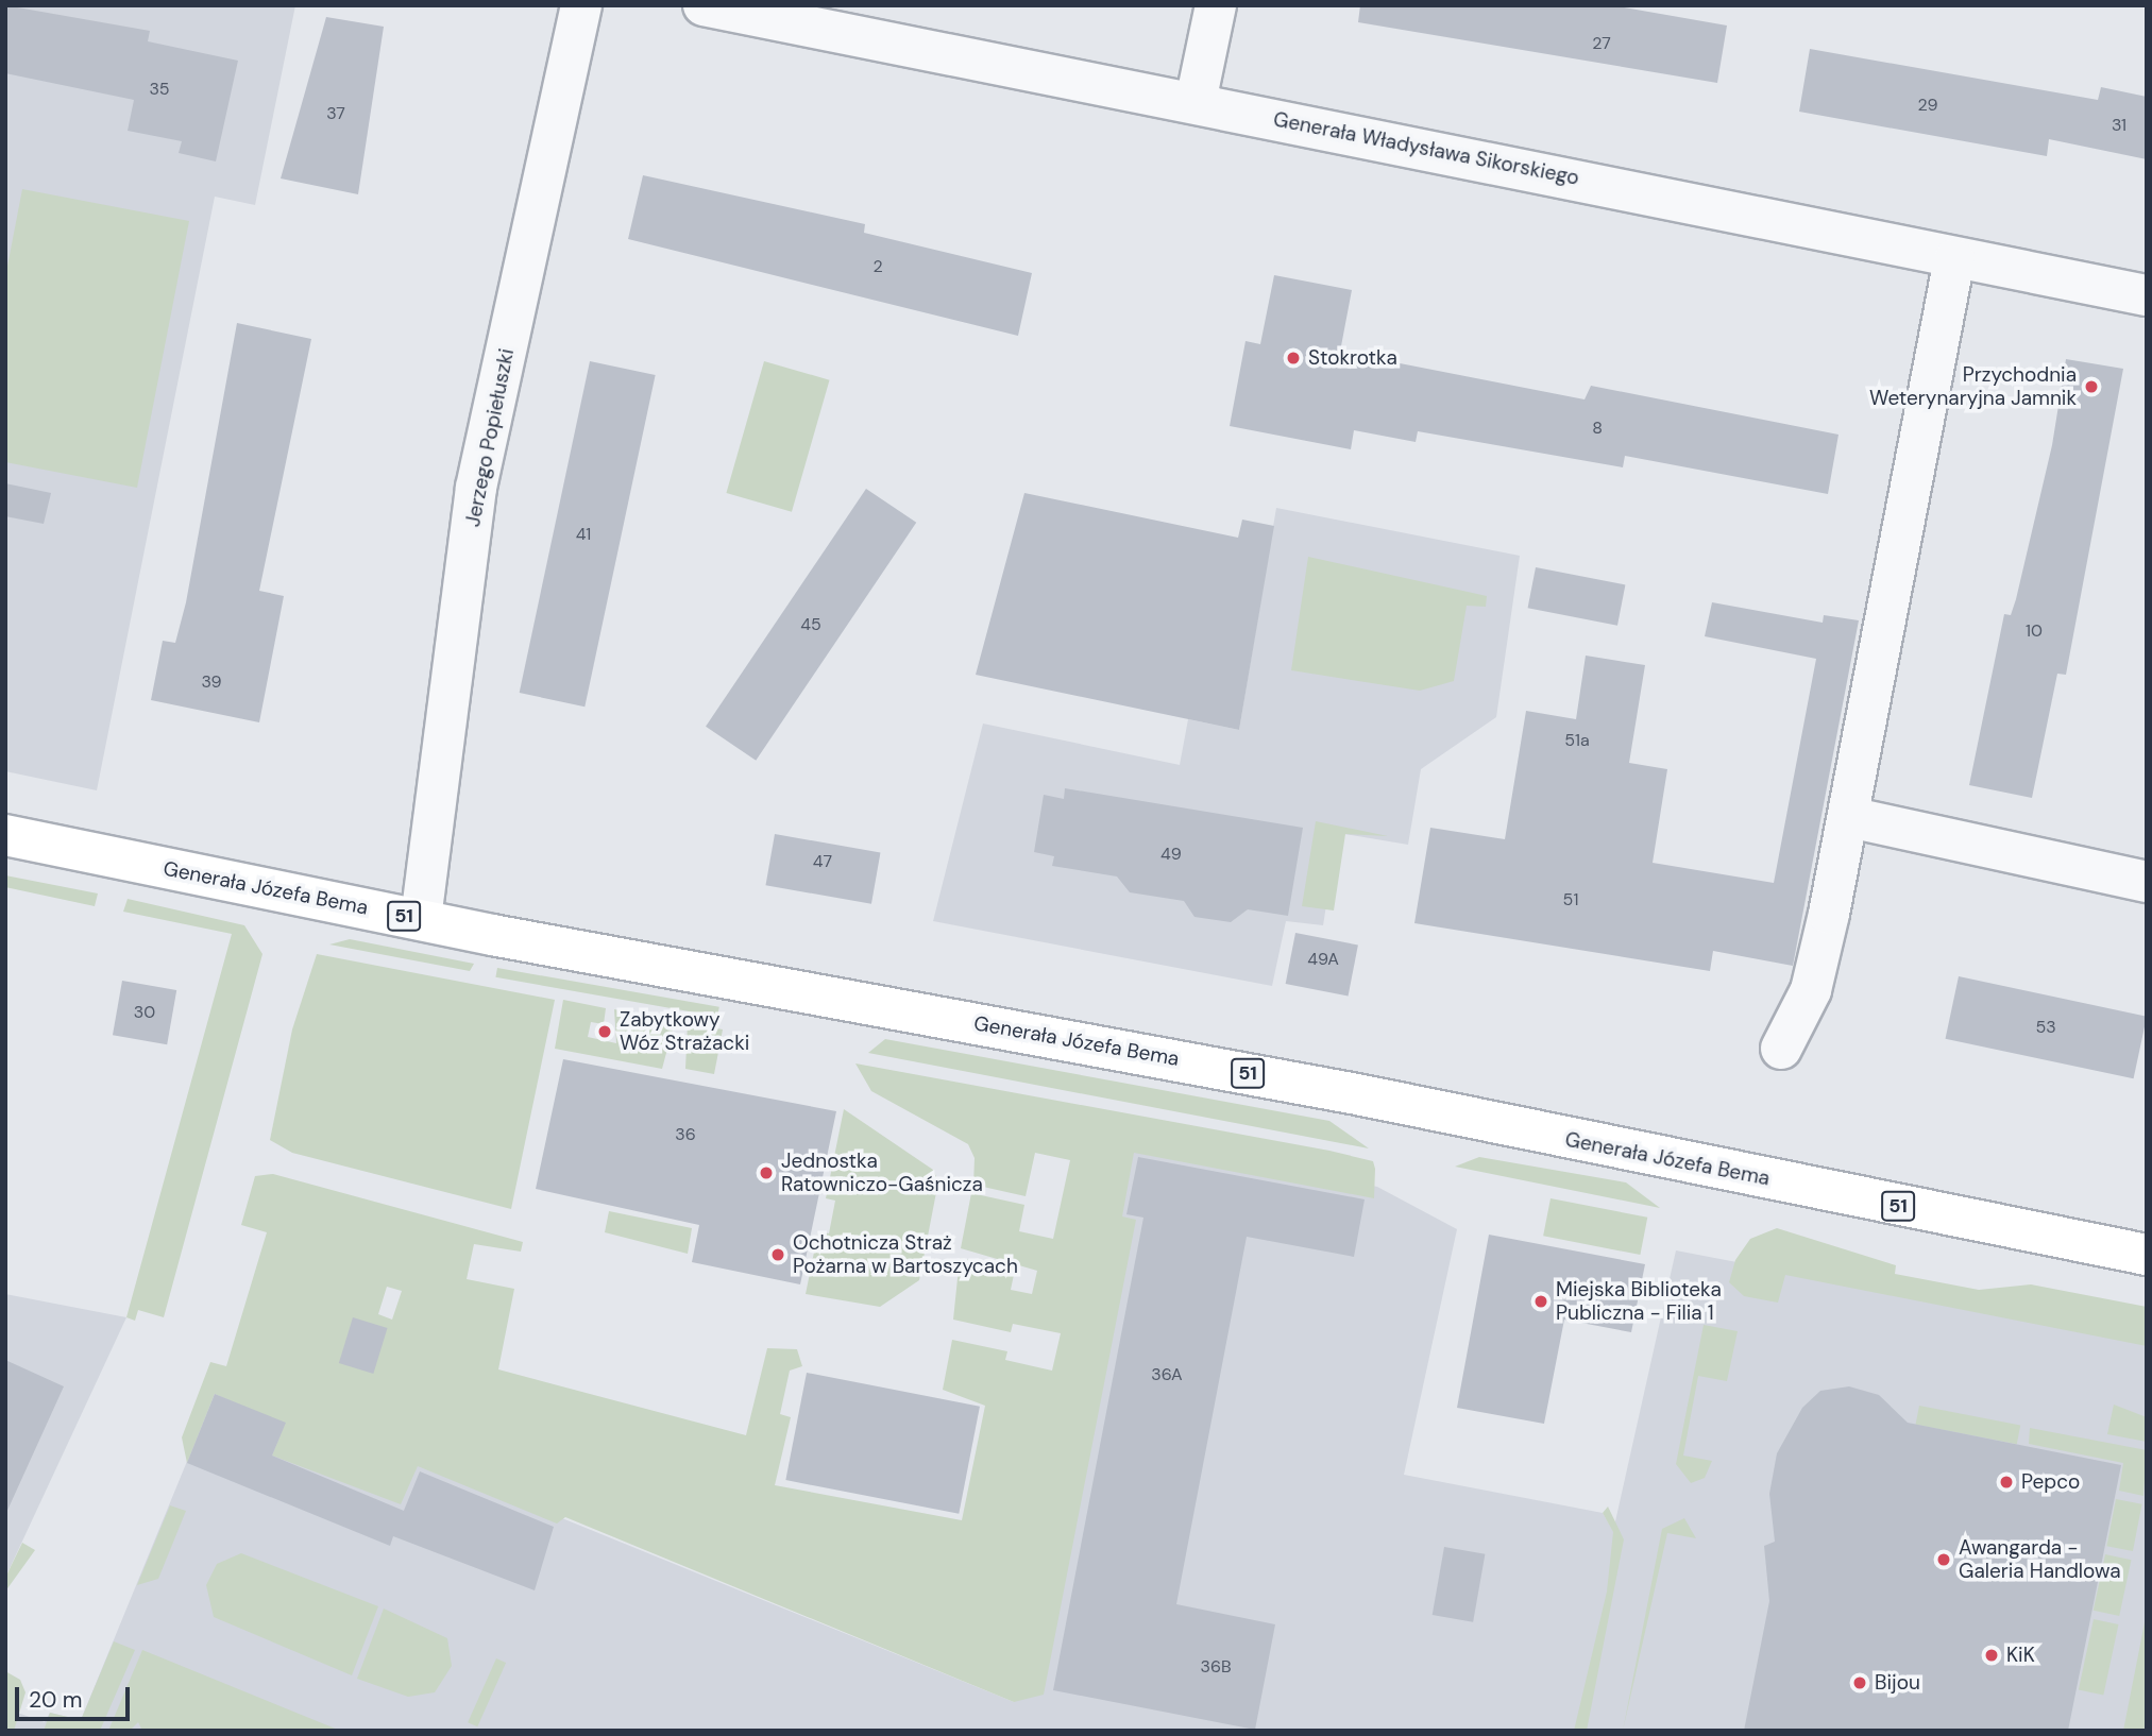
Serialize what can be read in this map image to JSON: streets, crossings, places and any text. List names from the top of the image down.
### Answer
{
  "streets": {
    "main road": ["Generała Józefa Bema", "51"],
    "street": ["Generała Władysława Sikorskiego", "Jerzego Popiełuszki"]
  },
  "crossings": [
    ["Jerzego Popiełuszki", "Generała Józefa Bema"]
  ],
  "places": [
    "Stokrotka",
    "Przychodnia Weterynaryjna Jamnik",
    "Zabytkowy Wóz Strażacki",
    "Jednostka Ratowniczo-Gaśnicza",
    "Ochotnicza Straż Pożarna w Bartoszycach",
    "Miejska Biblioteka Publiczna - Filia 1",
    "Pepco",
    "Awangarda - Galeria Handlowa",
    "KiK",
    "Bijou"
  ],
  "house_numbers": [
    "27",
    "35",
    "29",
    "37",
    "31",
    "2",
    "8",
    "41",
    "45",
    "10",
    "39",
    "51a",
    "49",
    "47",
    "51",
    "49A",
    "30",
    "53",
    "36",
    "36A",
    "36B"
  ],
  "scale_bar": "20 m"
}
